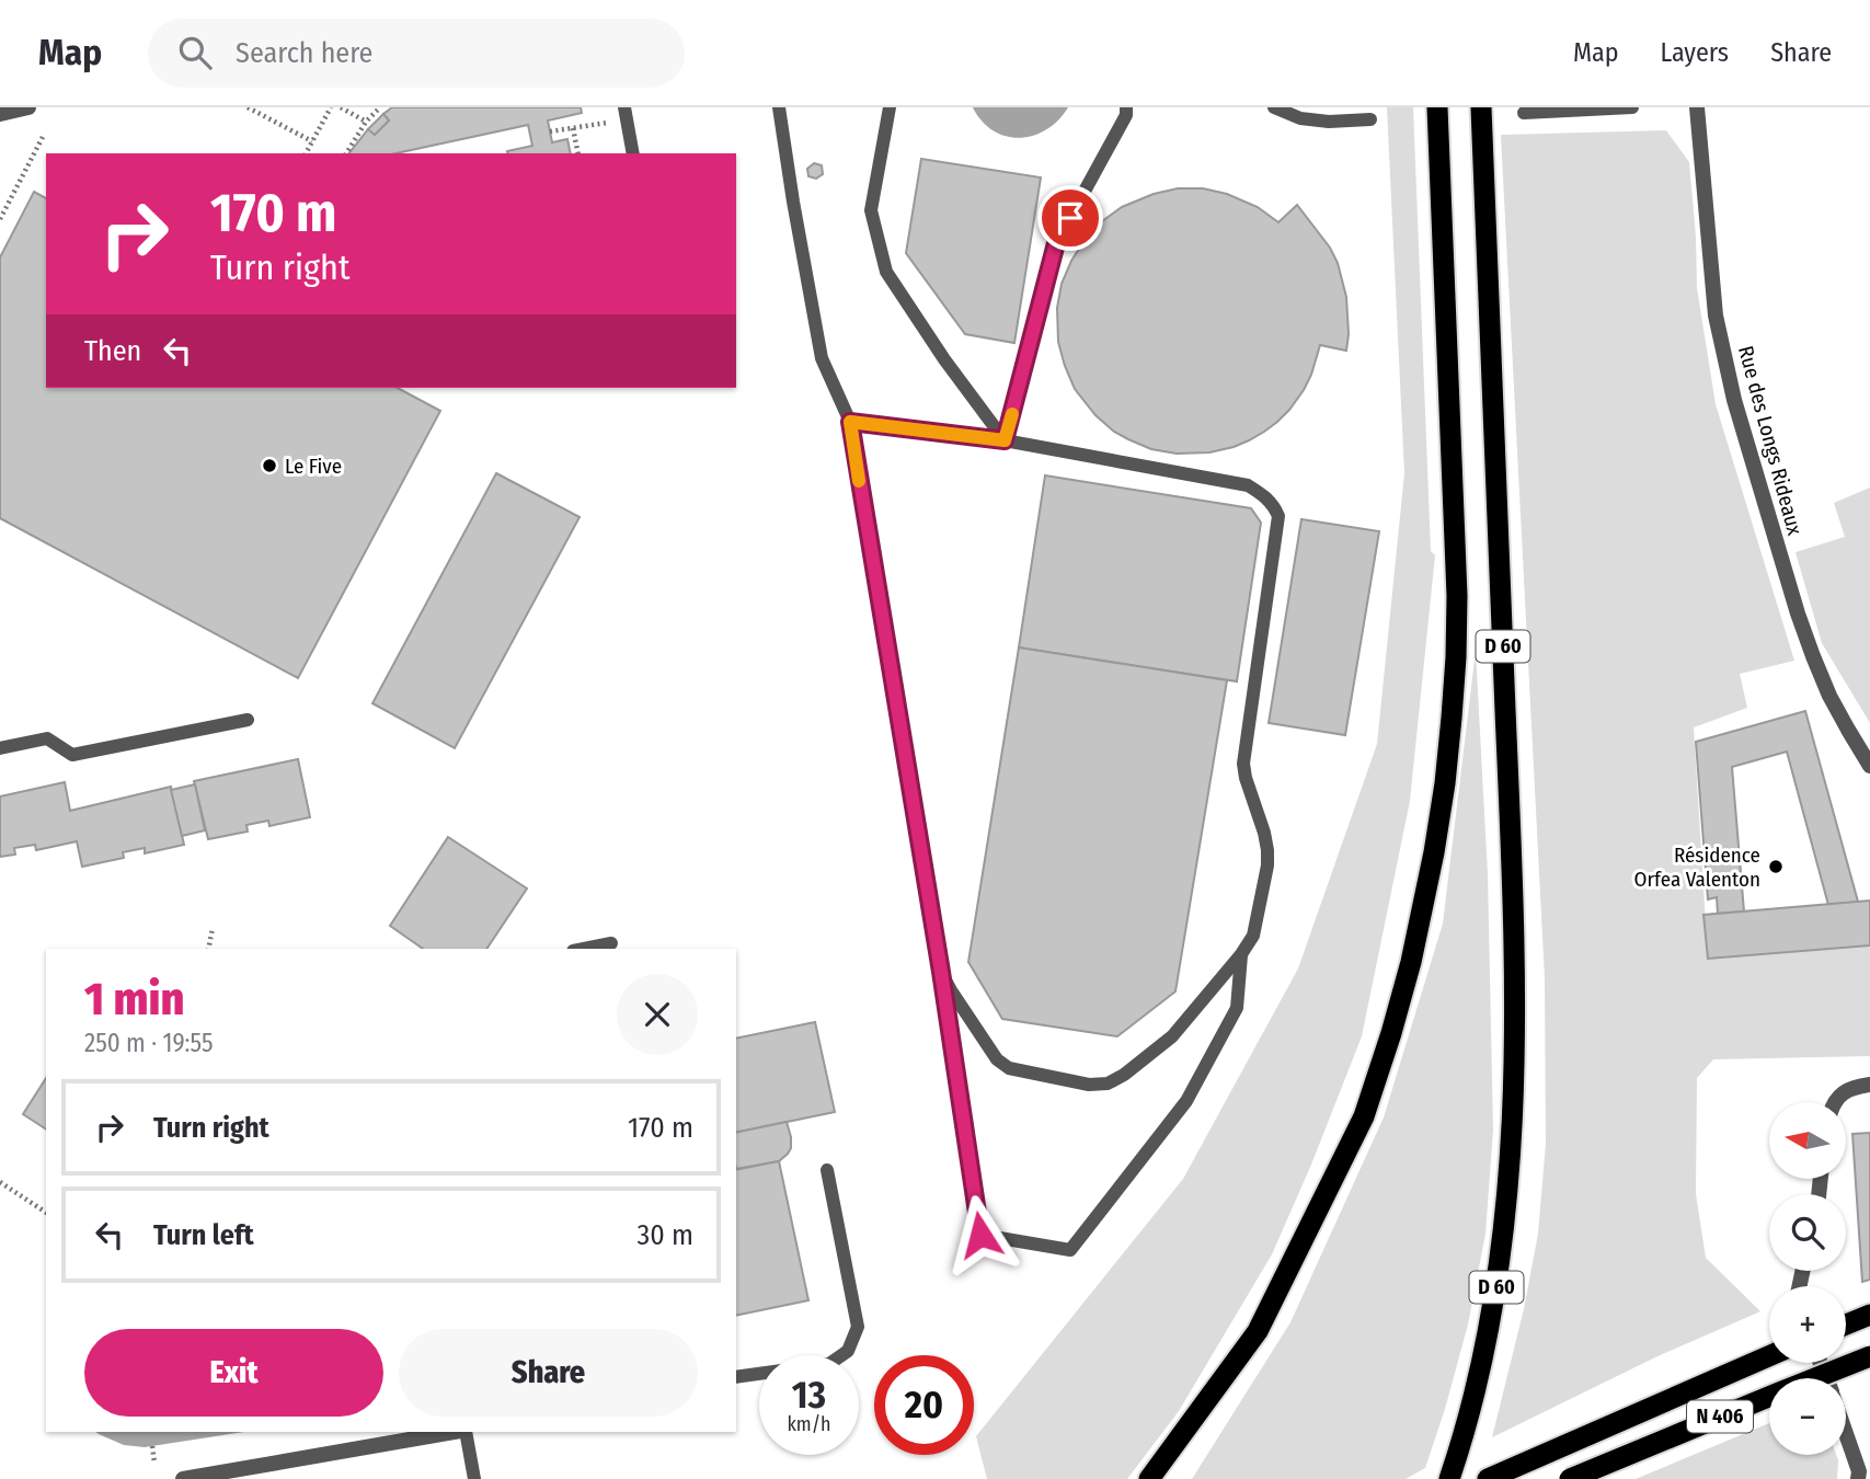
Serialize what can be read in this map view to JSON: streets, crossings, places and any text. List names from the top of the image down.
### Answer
{
  "streets": {
    "highway": ["D 60", "N 406"],
    "street": ["Rue des Longs Rideaux"]
  },
  "places": ["Le Five", "Résidence Orfea Valenton"],
  "north": "left",
  "page": {
    "header": "Map",
    "search": "Search here",
    "nav": ["Map", "Layers", "Share"],
    "turn": ["170 m", "Turn right"],
    "then": "Then",
    "heading": ["1 min", "250 m · 19:55"],
    "list": [
      {
        "name": "Turn right",
        "value": "170 m"
      },
      {
        "name": "Turn left",
        "value": "30 m"
      }
    ],
    "map_buttons": ["+", "−"],
    "buttons": ["Exit", "Share"],
    "speed": "13 km/h",
    "limit": "20"
  }
}
